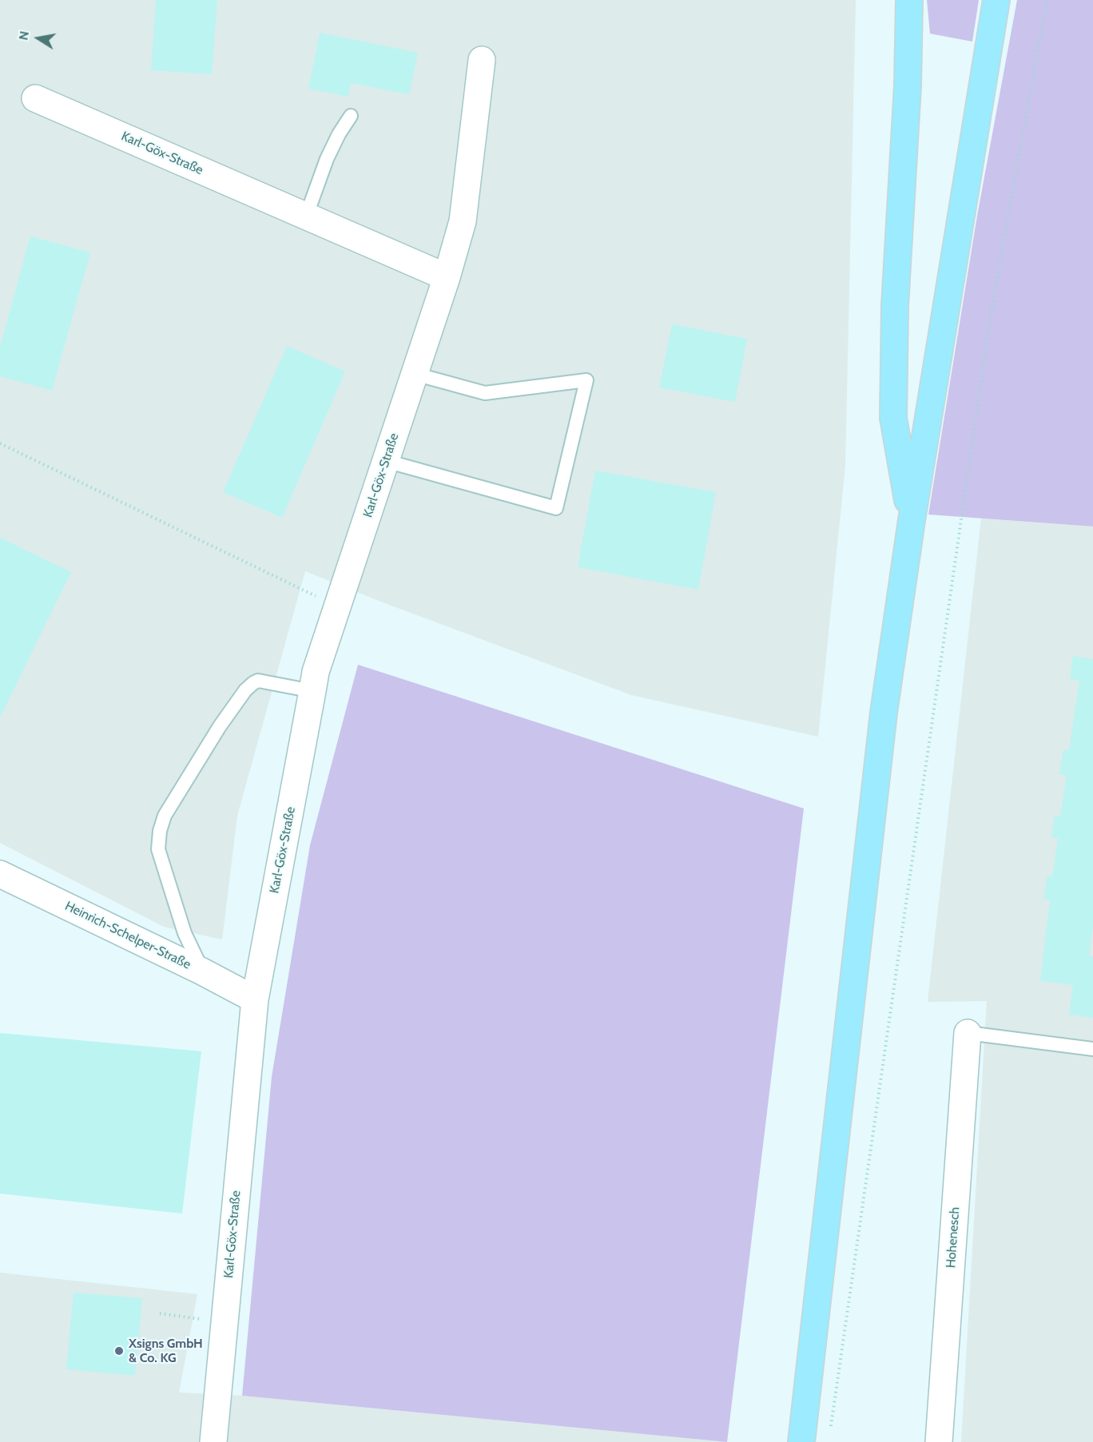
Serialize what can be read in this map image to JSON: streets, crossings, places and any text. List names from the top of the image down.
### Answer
{
  "streets": {
    "street": ["Karl-Göx-Straße", "Heinrich-Schelper-Straße", "Hohenesch"]
  },
  "crossings": [
    ["Karl-Göx-Straße", "Heinrich-Schelper-Straße"]
  ],
  "places": ["Xsigns GmbH & Co. KG"],
  "north": "left"
}
